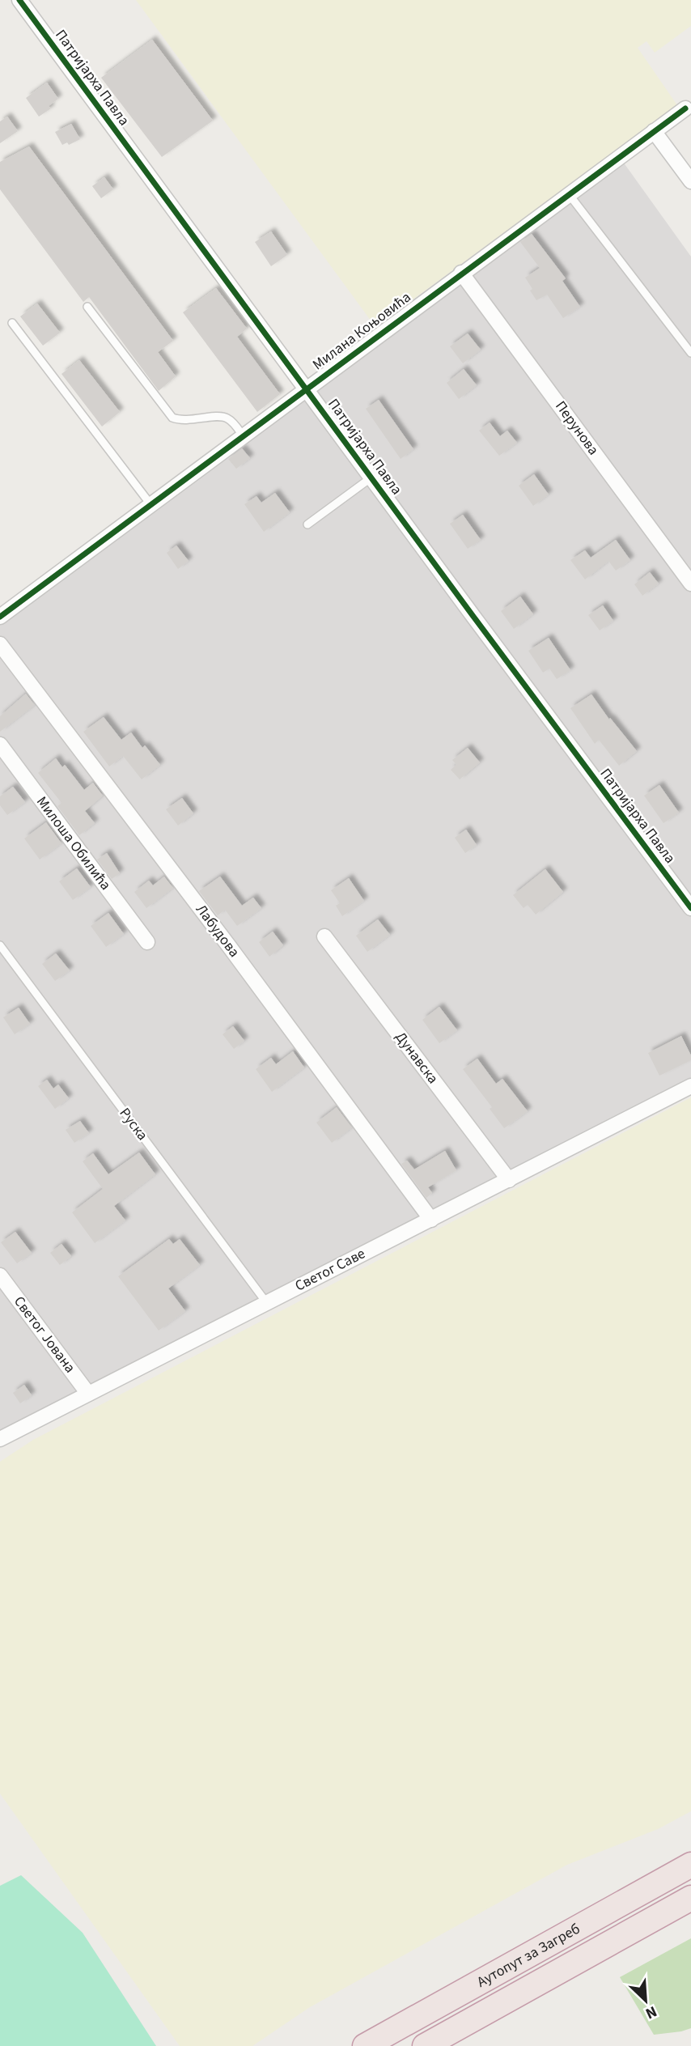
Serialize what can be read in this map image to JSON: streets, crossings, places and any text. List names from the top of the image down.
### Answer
{
  "streets": {
    "highway": ["Аутопут за Загреб"],
    "street": [
      "Патријарха Павла",
      "Милана Коњовића",
      "Перунова",
      "Милоша Обилића",
      "Лабудова",
      "Дунавска",
      "Светог Саве",
      "Светог Јована"
    ],
    "lane": ["Руска"]
  },
  "crossings": [
    ["Патријарха Павла", "Милана Коњовића"],
    ["Милана Коњовића", "Перунова"],
    ["Лабудова", "Светог Саве"],
    ["Дунавска", "Светог Саве"],
    ["Руска", "Светог Саве"],
    ["Светог Саве", "Светог Јована"]
  ],
  "north": "bottom right"
}
